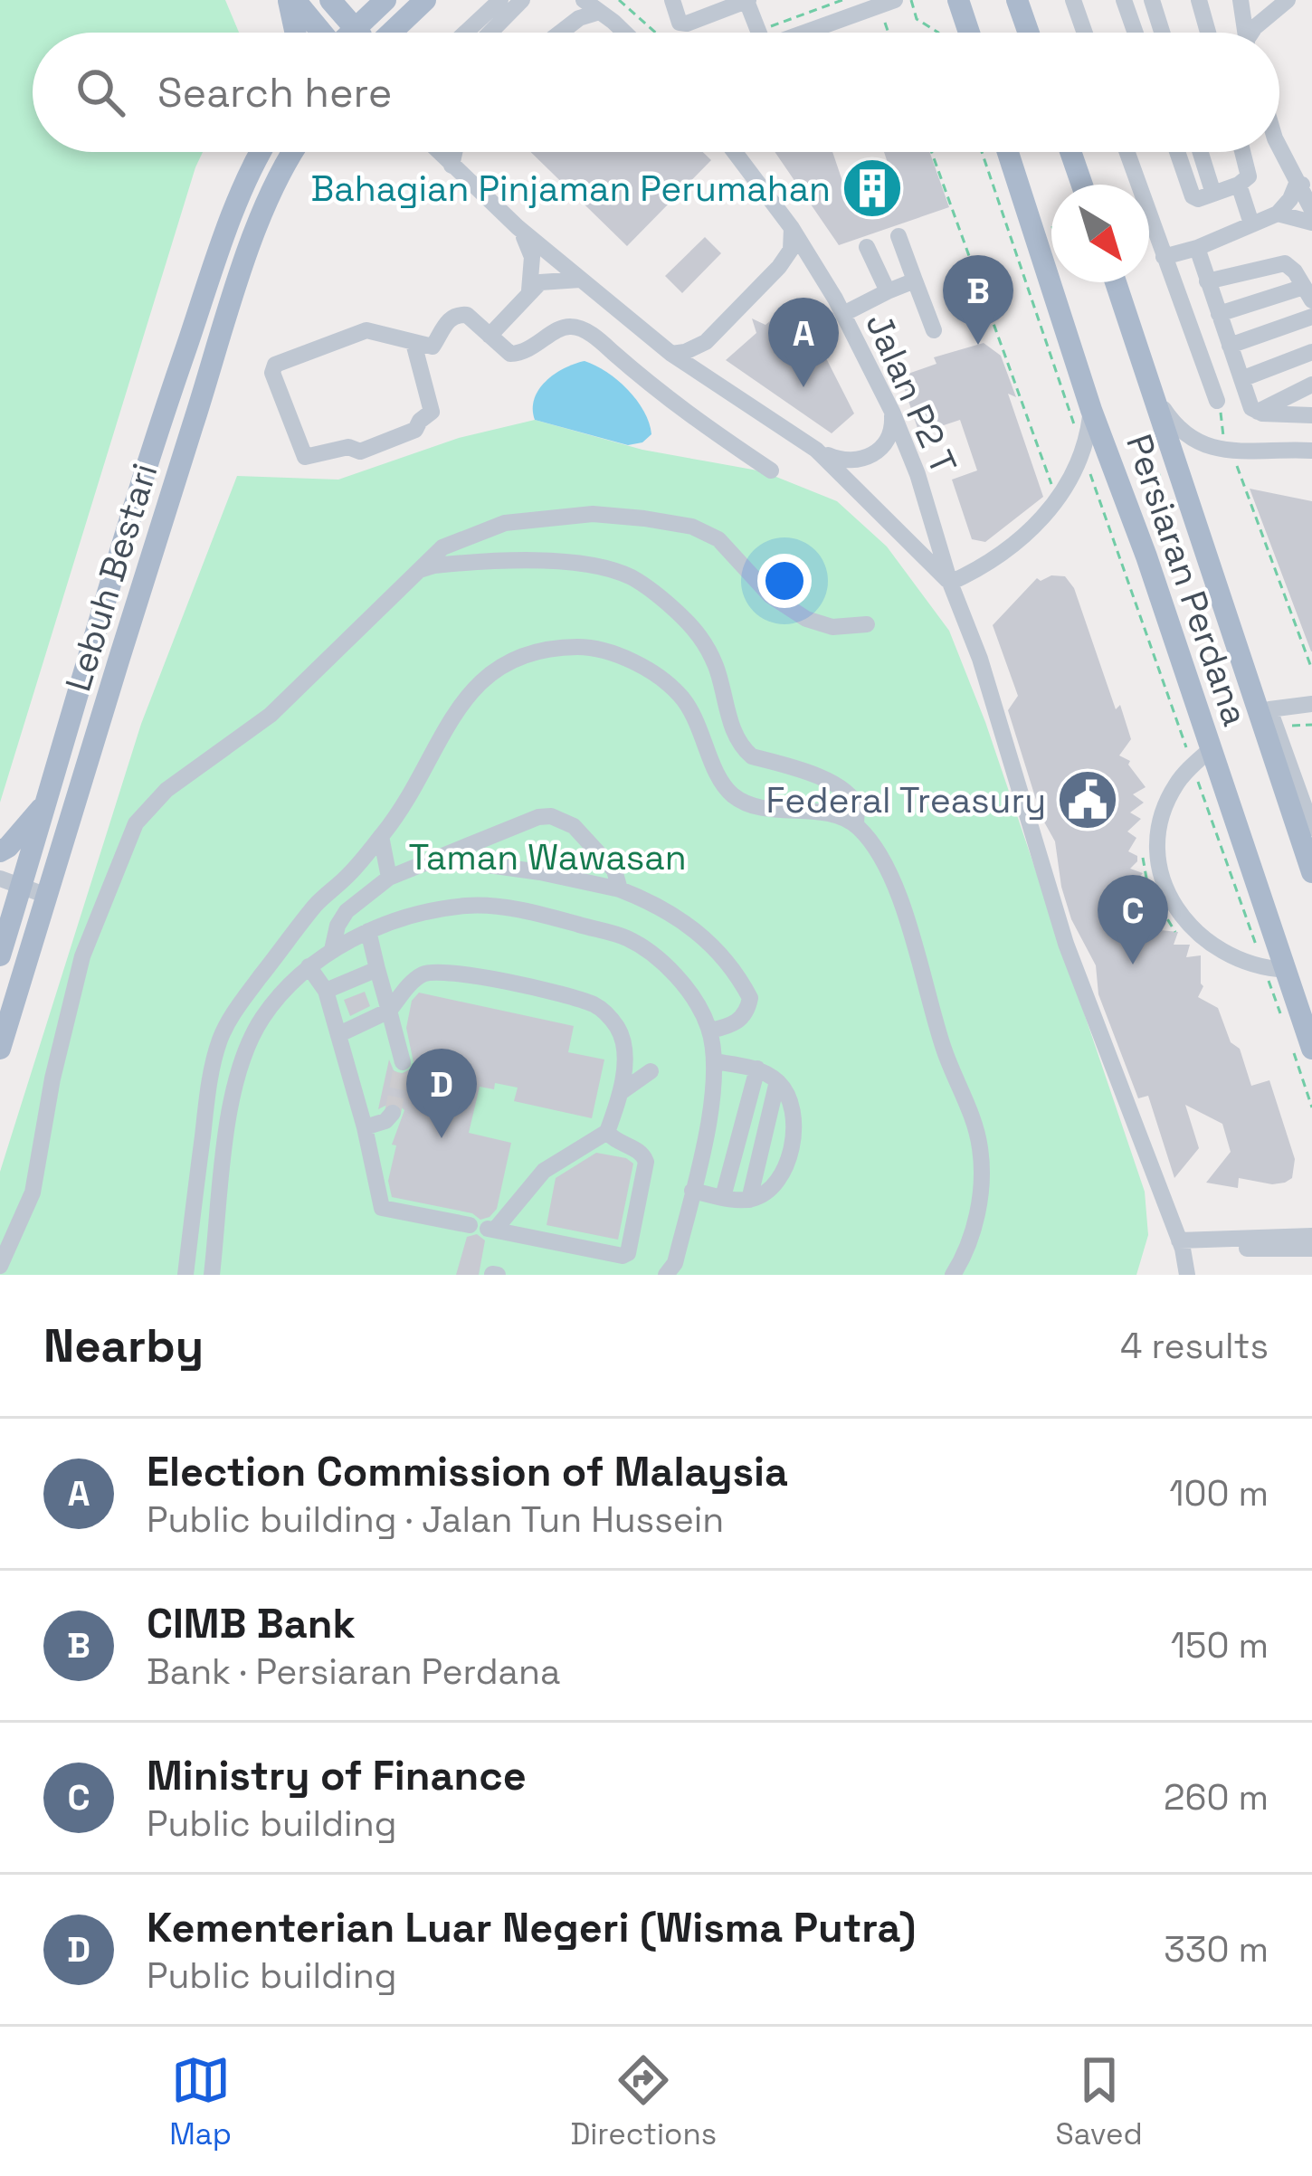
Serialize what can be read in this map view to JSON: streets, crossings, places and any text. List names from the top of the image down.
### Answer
{
  "streets": {
    "main road": ["Lebuh Bestari", "Persiaran Perdana"],
    "street": ["Jalan P2 T"]
  },
  "parks": ["Taman Wawasan"],
  "places": {
    "building": ["Bahagian Pinjaman Perumahan"],
    "public building": ["Federal Treasury"]
  },
  "north": "bottom right",
  "page": {
    "search": "Search here",
    "pins": [
      "B",
      "A",
      "C",
      "D"
    ],
    "heading": ["Nearby", "4 results"],
    "list": [
      {
        "mark": "A",
        "name": "Election Commission of Malaysia",
        "note": "Public building · Jalan Tun Hussein",
        "value": "100 m"
      },
      {
        "mark": "B",
        "name": "CIMB Bank",
        "note": "Bank · Persiaran Perdana",
        "value": "150 m"
      },
      {
        "mark": "C",
        "name": "Ministry of Finance",
        "note": "Public building",
        "value": "260 m"
      },
      {
        "mark": "D",
        "name": "Kementerian Luar Negeri (Wisma Putra)",
        "note": "Public building",
        "value": "330 m"
      }
    ],
    "nav": ["Map", "Directions", "Saved"]
  }
}
